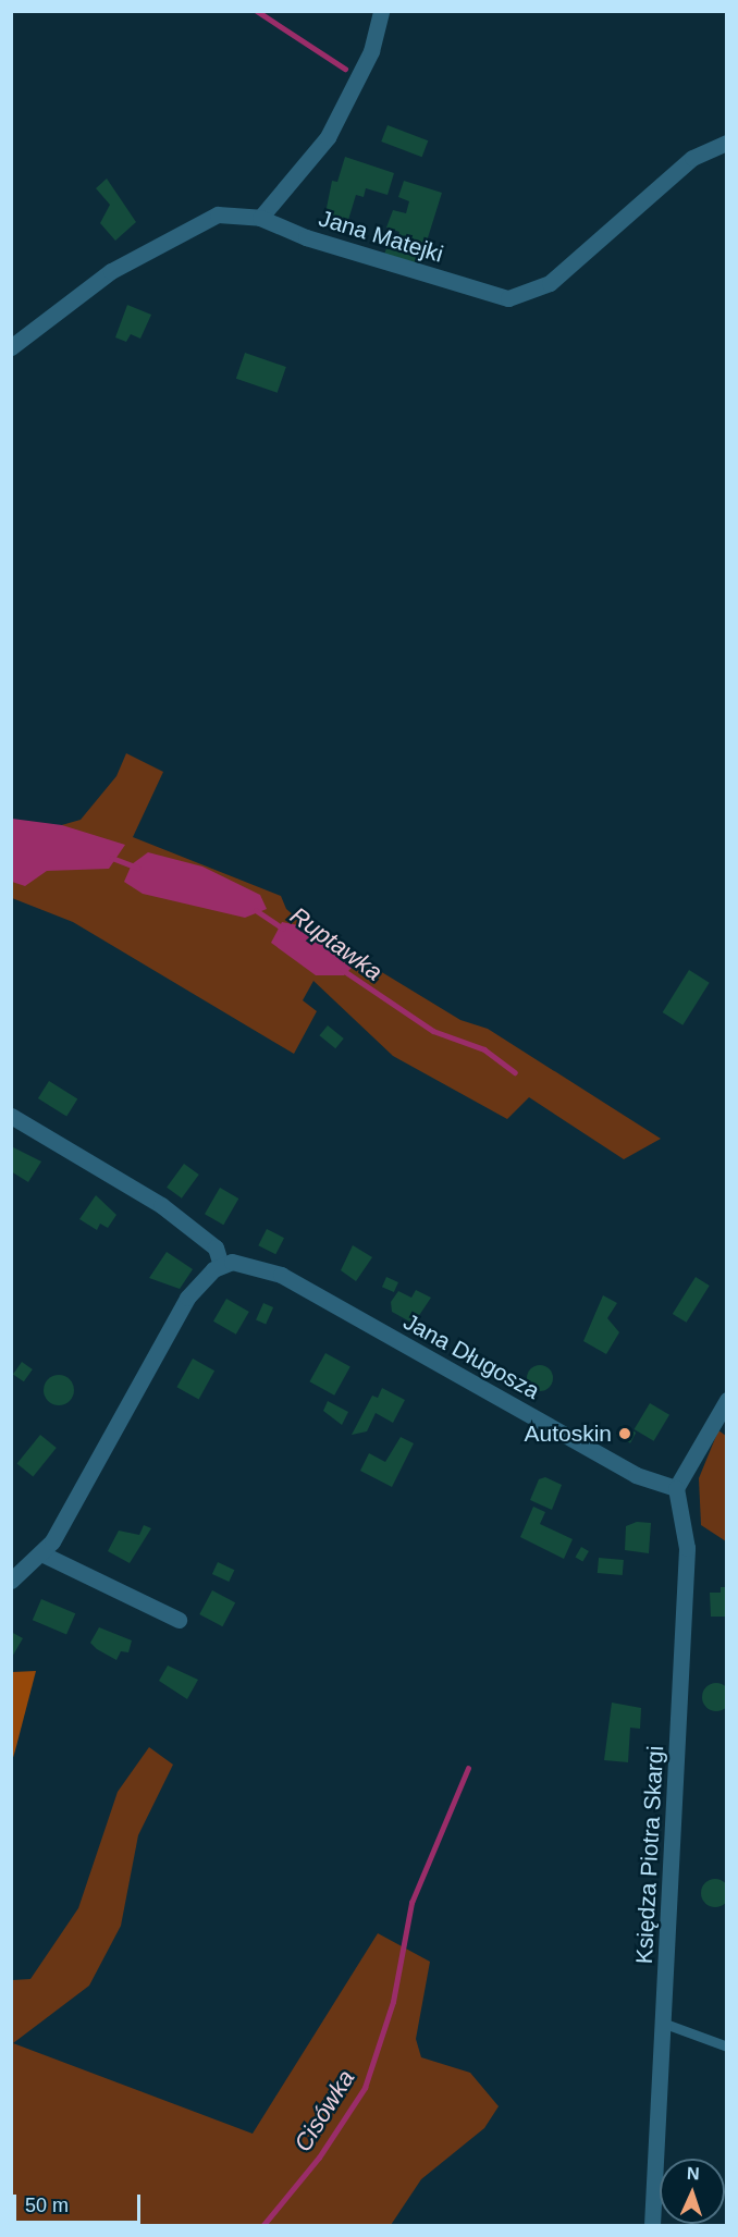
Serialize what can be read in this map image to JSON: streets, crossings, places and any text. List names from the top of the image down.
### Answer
{
  "streets": {
    "street": ["Jana Matejki", "Jana Długosza", "Księdza Piotra Skargi"]
  },
  "crossings": [
    ["Jana Długosza", "Księdza Piotra Skargi"]
  ],
  "water": ["Ruptawka", "Cisówka"],
  "places": ["Autoskin"],
  "scale_bar": "50 m",
  "north": "top"
}
